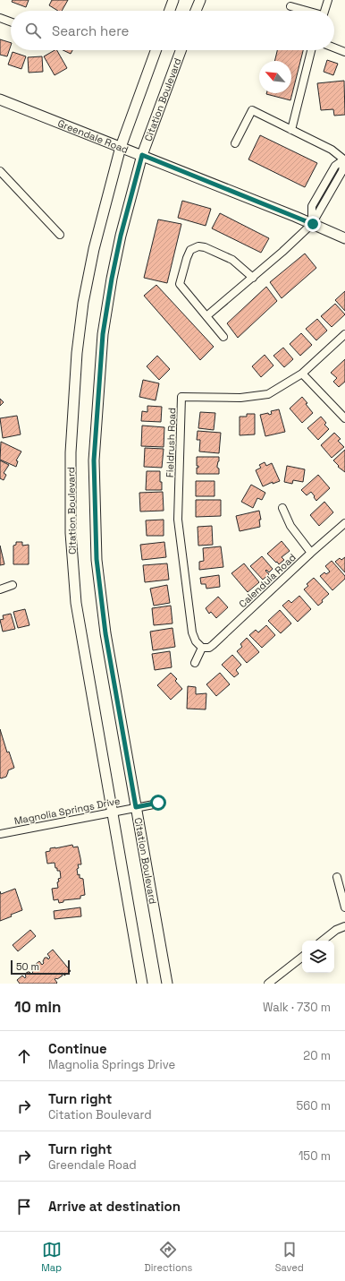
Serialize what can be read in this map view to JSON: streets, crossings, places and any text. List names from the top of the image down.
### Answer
{
  "streets": {
    "main road": ["Citation Boulevard", "Greendale Road"],
    "street": ["Fieldrush Road", "Calendula Road", "Magnolia Springs Drive"]
  },
  "crossings": [
    ["Citation Boulevard", "Greendale Road"],
    ["Citation Boulevard", "Magnolia Springs Drive"],
    ["Fieldrush Road", "Calendula Road"]
  ],
  "scale_bar": "50 m",
  "north": "top left",
  "page": {
    "search": "Search here",
    "scale": "50 m",
    "heading": ["10 min", "Walk · 730 m"],
    "list": [
      ["Continue", "Magnolia Springs Drive", "20 m"],
      ["Turn right", "Citation Boulevard", "560 m"],
      ["Turn right", "Greendale Road", "150 m"],
      "Arrive at destination"
    ],
    "nav": ["Map", "Directions", "Saved"]
  }
}
